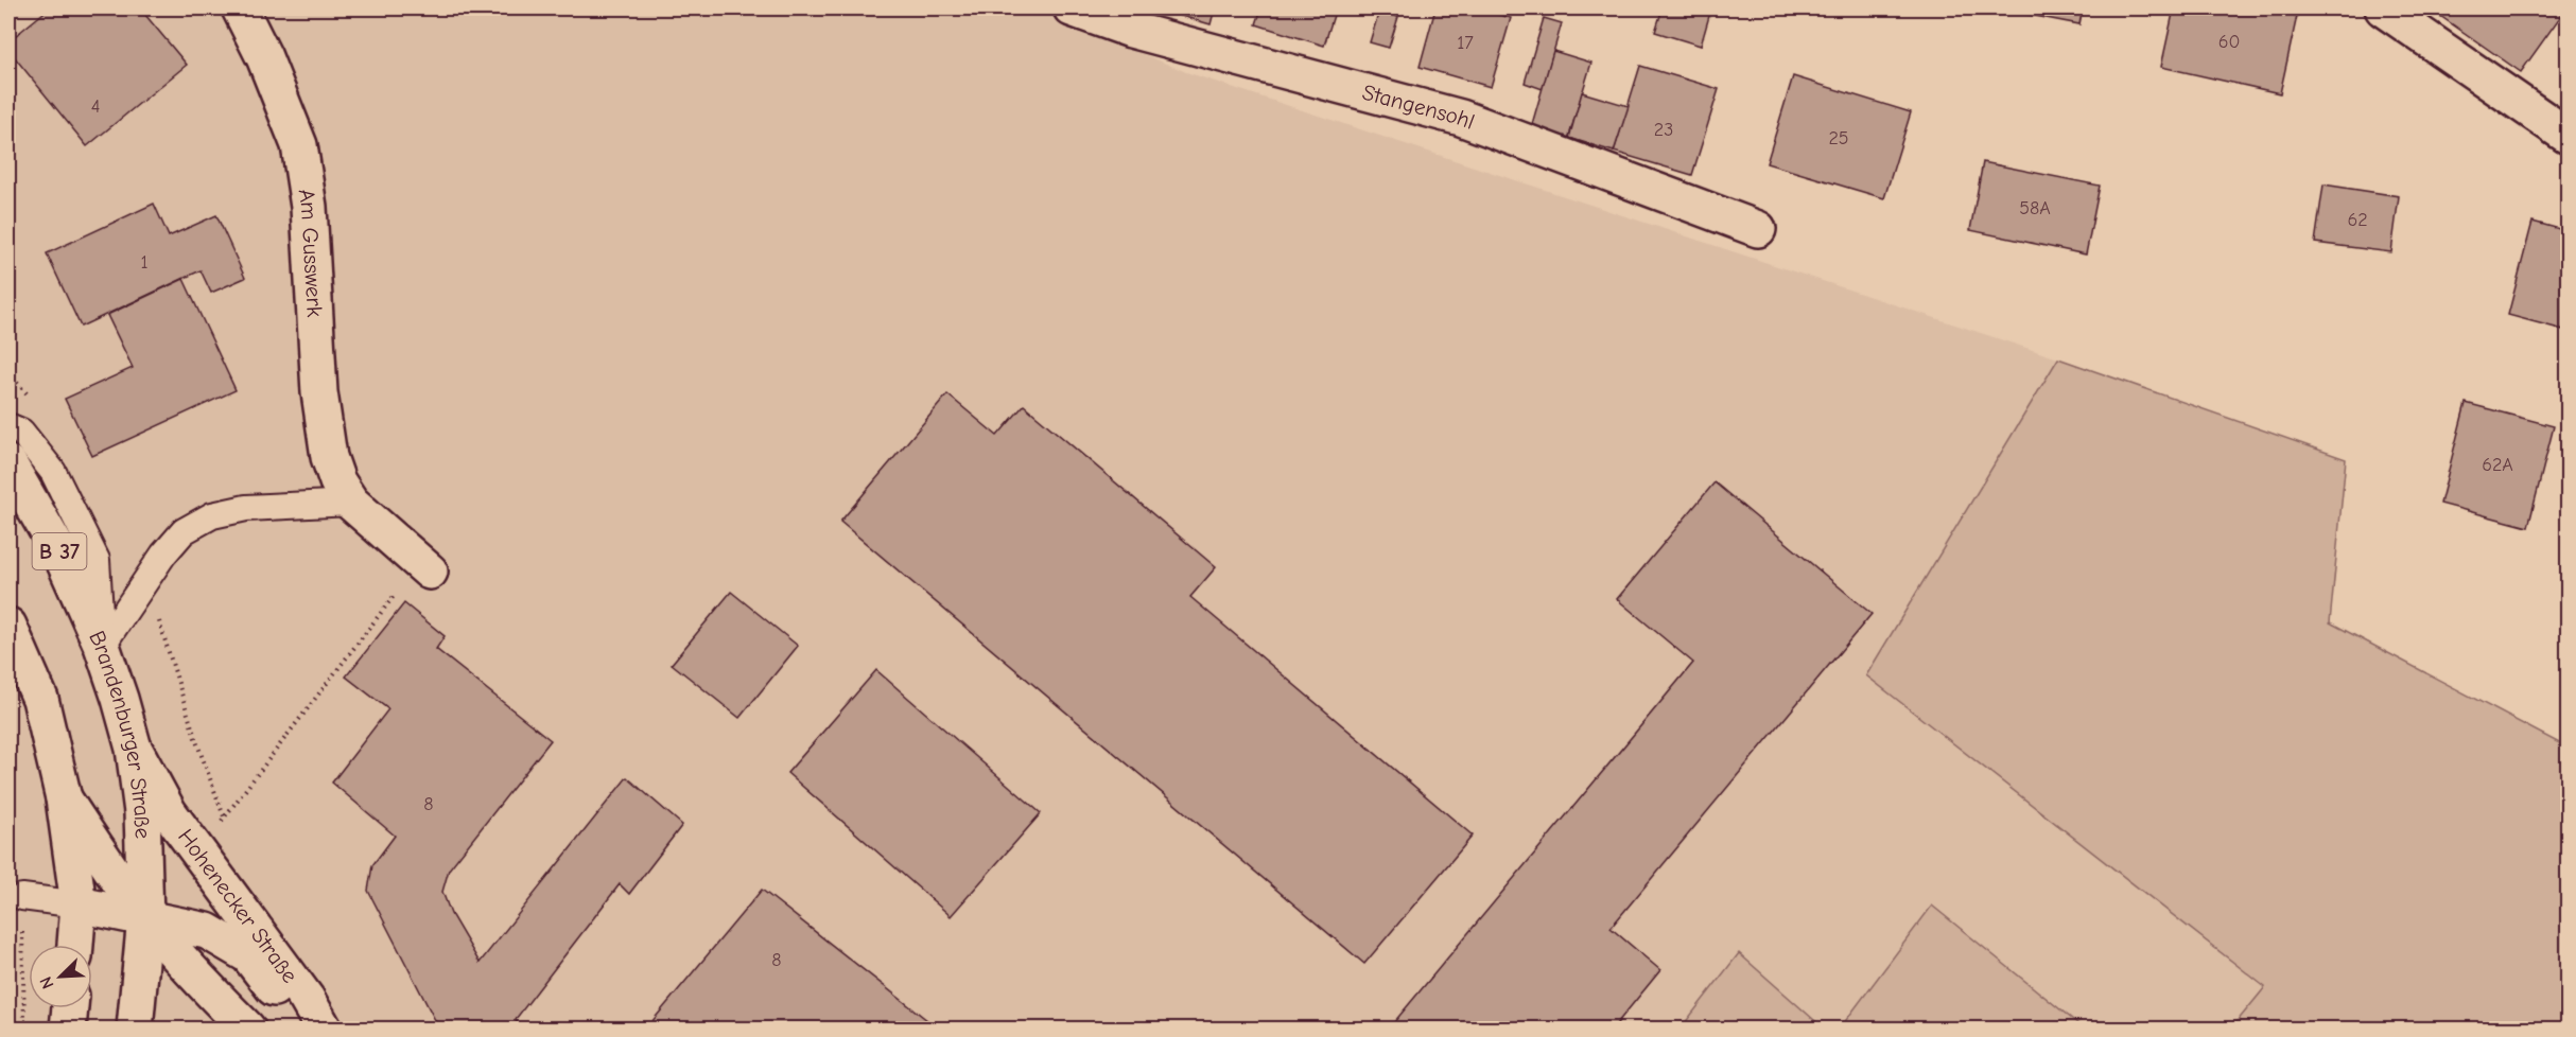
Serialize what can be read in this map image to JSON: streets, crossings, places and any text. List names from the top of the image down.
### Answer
{
  "streets": {
    "main road": [
      "Stangensohl",
      "Am Gusswerk",
      "B 37",
      "Brandenburger Straße",
      "Hohenecker Straße"
    ]
  },
  "crossings": [
    ["Brandenburger Straße", "Hohenecker Straße"]
  ],
  "house_numbers": [
    "60",
    "17",
    "4",
    "23",
    "25",
    "58A",
    "62",
    "1",
    "62A",
    "8",
    "8"
  ],
  "north": "bottom left"
}
